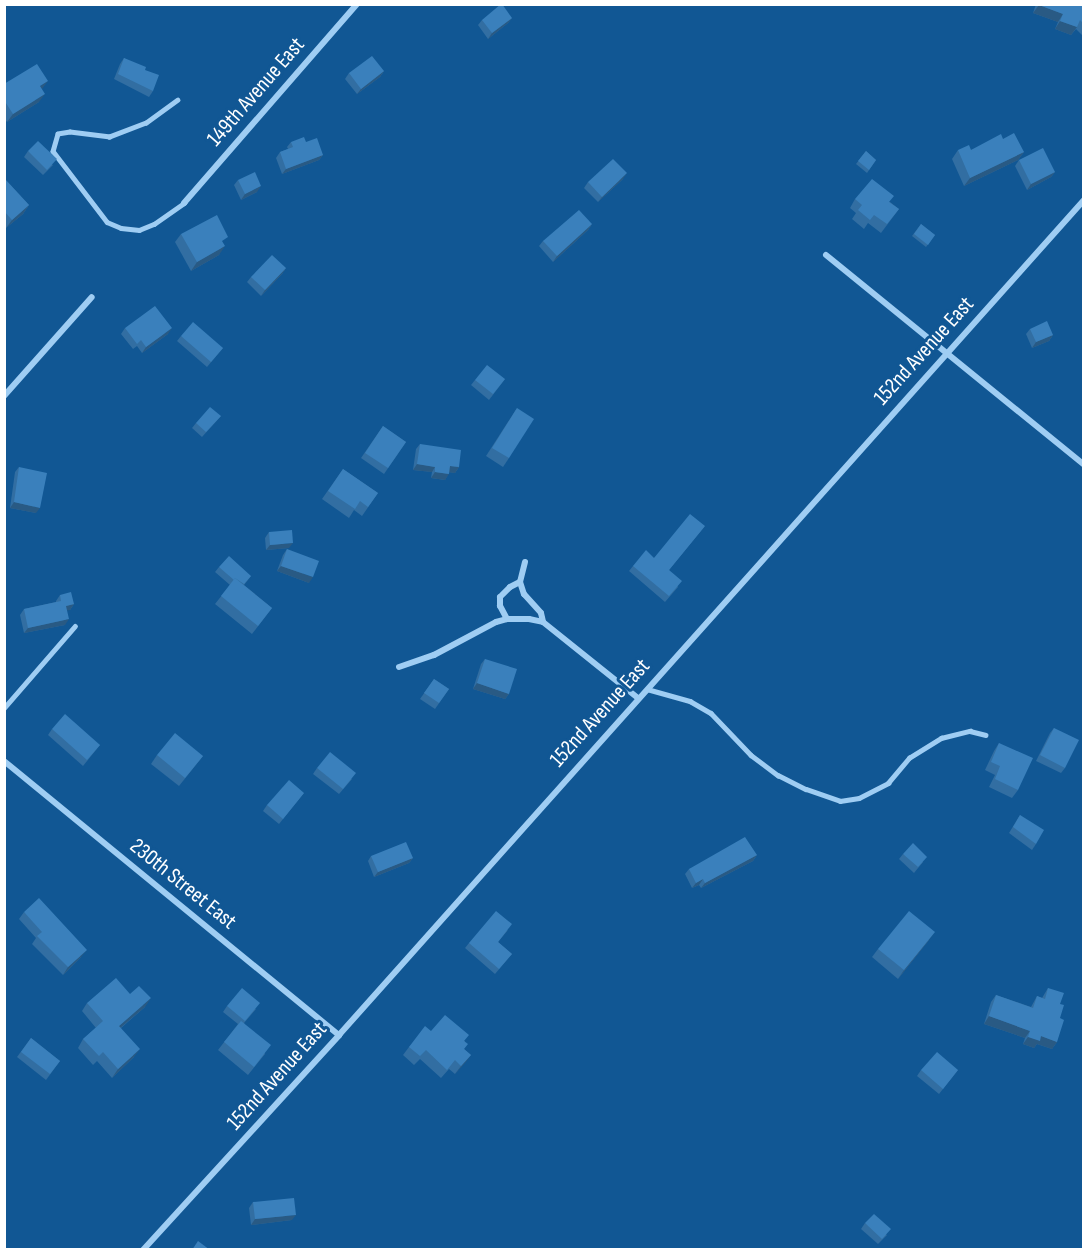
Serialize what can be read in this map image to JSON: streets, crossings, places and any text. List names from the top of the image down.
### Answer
{
  "streets": {
    "street": ["149th Avenue East", "152nd Avenue East", "230th Street East"]
  },
  "crossings": [
    ["152nd Avenue East", "230th Street East"]
  ]
}
